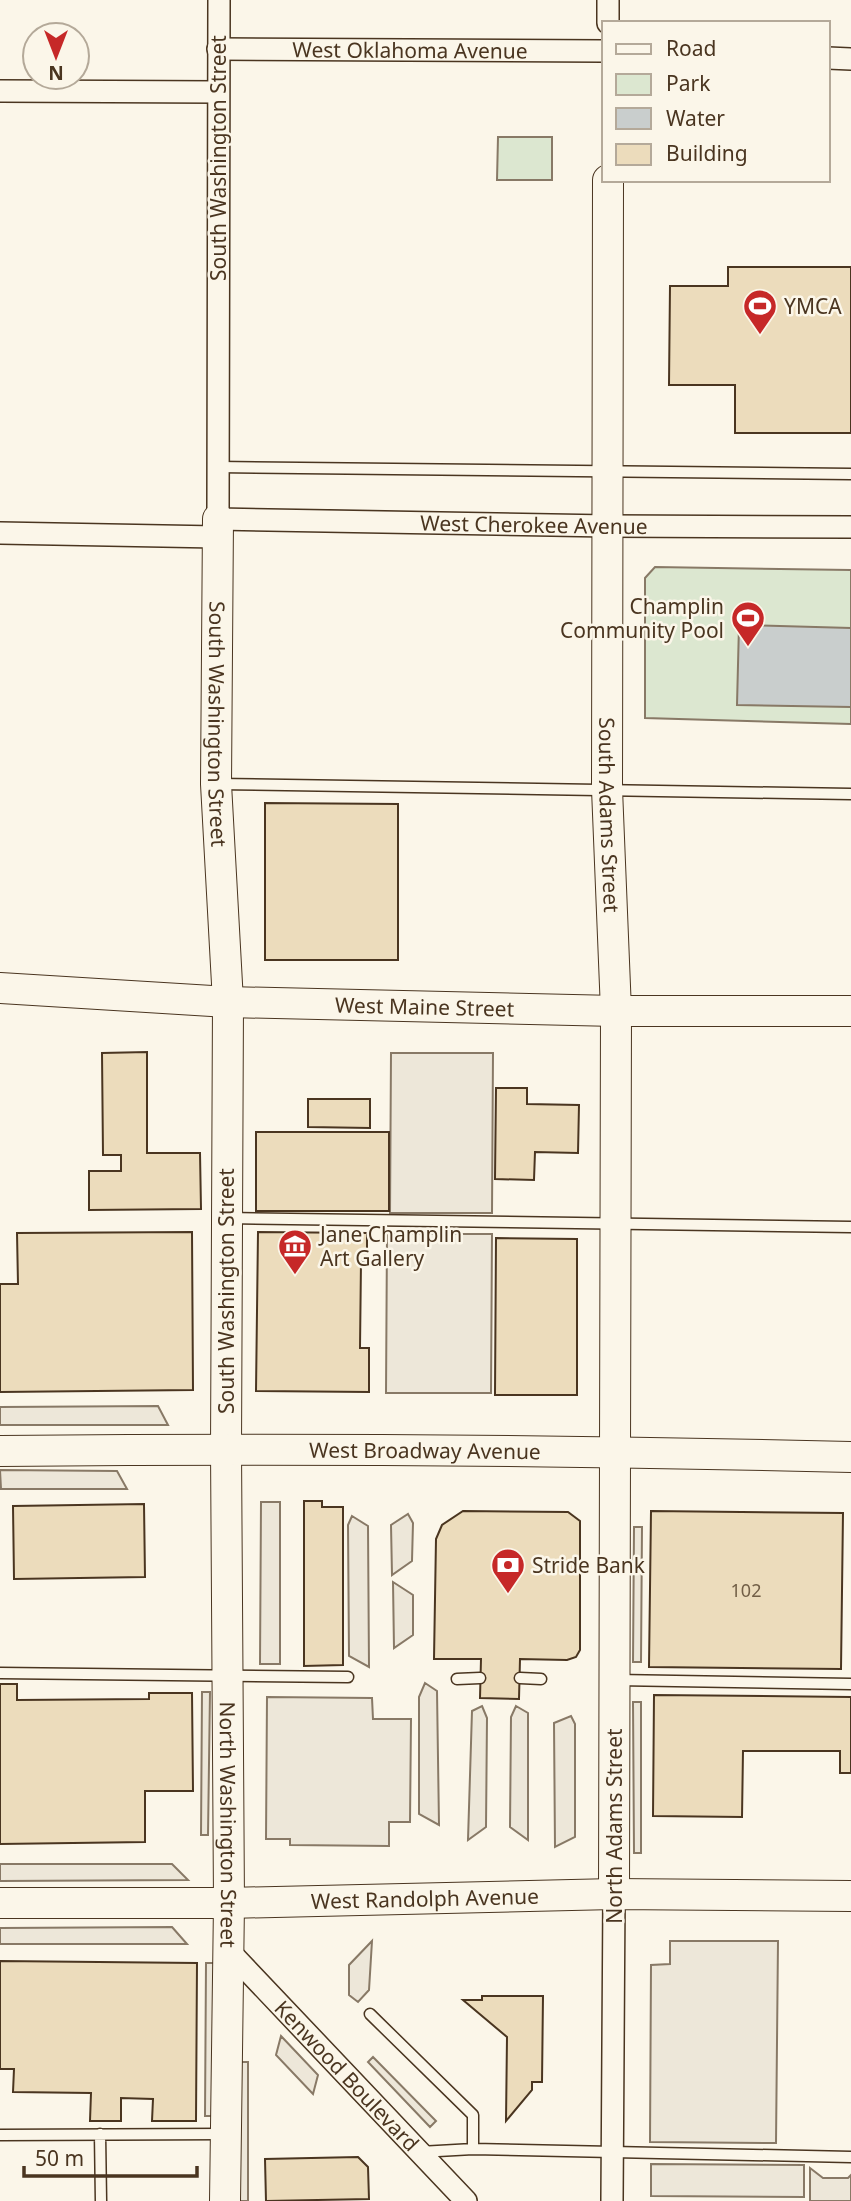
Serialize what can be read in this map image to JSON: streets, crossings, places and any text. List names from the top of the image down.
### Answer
{
  "streets": {
    "street": [
      "West Oklahoma Avenue",
      "South Washington Street",
      "West Cherokee Avenue",
      "South Adams Street",
      "West Maine Street",
      "West Broadway Avenue",
      "North Washington Street",
      "North Adams Street",
      "West Randolph Avenue",
      "Kenwood Boulevard"
    ]
  },
  "crossings": [
    ["West Oklahoma Avenue", "South Washington Street"],
    ["South Washington Street", "West Cherokee Avenue"],
    ["South Washington Street", "West Maine Street"],
    ["South Washington Street", "West Broadway Avenue"],
    ["South Washington Street", "North Washington Street"],
    ["West Cherokee Avenue", "South Adams Street"],
    ["South Adams Street", "West Maine Street"],
    ["South Adams Street", "West Broadway Avenue"],
    ["South Adams Street", "North Adams Street"],
    ["West Broadway Avenue", "North Washington Street"],
    ["West Broadway Avenue", "North Adams Street"],
    ["North Washington Street", "West Randolph Avenue"],
    ["North Washington Street", "Kenwood Boulevard"],
    ["North Adams Street", "West Randolph Avenue"]
  ],
  "places": {
    "sports": ["YMCA", "Champlin Community Pool"],
    "museum": ["Jane Champlin Art Gallery"],
    "bank": ["Stride Bank"]
  },
  "house_numbers": ["102"],
  "legend": [
    "Road",
    "Park",
    "Water",
    "Building"
  ],
  "scale_bar": "50 m",
  "north": "bottom"
}
